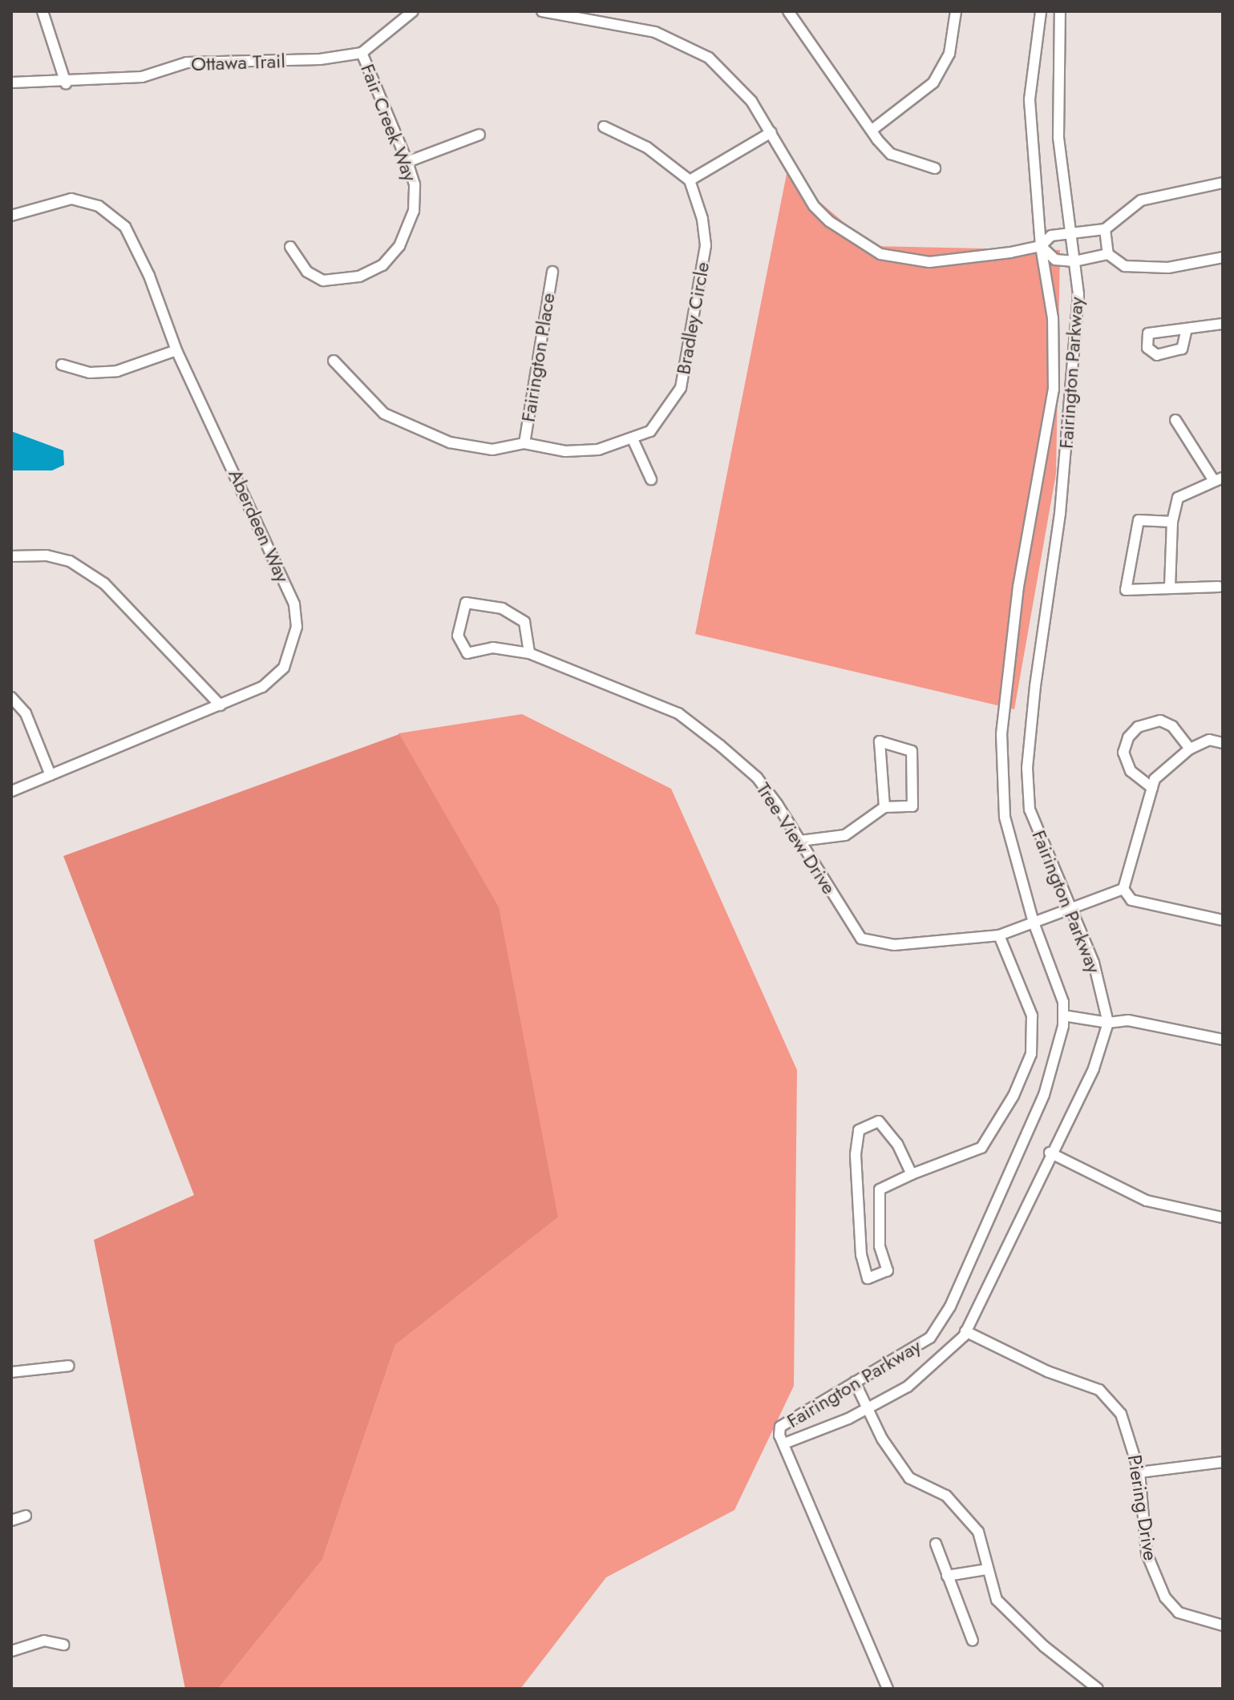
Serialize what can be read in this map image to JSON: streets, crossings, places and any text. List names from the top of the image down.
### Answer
{
  "streets": {
    "street": [
      "Ottawa Trail",
      "Fair Creek Way",
      "Bradley Circle",
      "Fairington Place",
      "Fairington Parkway",
      "Aberdeen Way",
      "Tree View Drive",
      "Piering Drive"
    ]
  },
  "crossings": [
    ["Ottawa Trail", "Fair Creek Way"],
    ["Bradley Circle", "Fairington Place"],
    ["Fairington Parkway", "Tree View Drive"],
    ["Fairington Parkway", "Piering Drive"]
  ]
}
